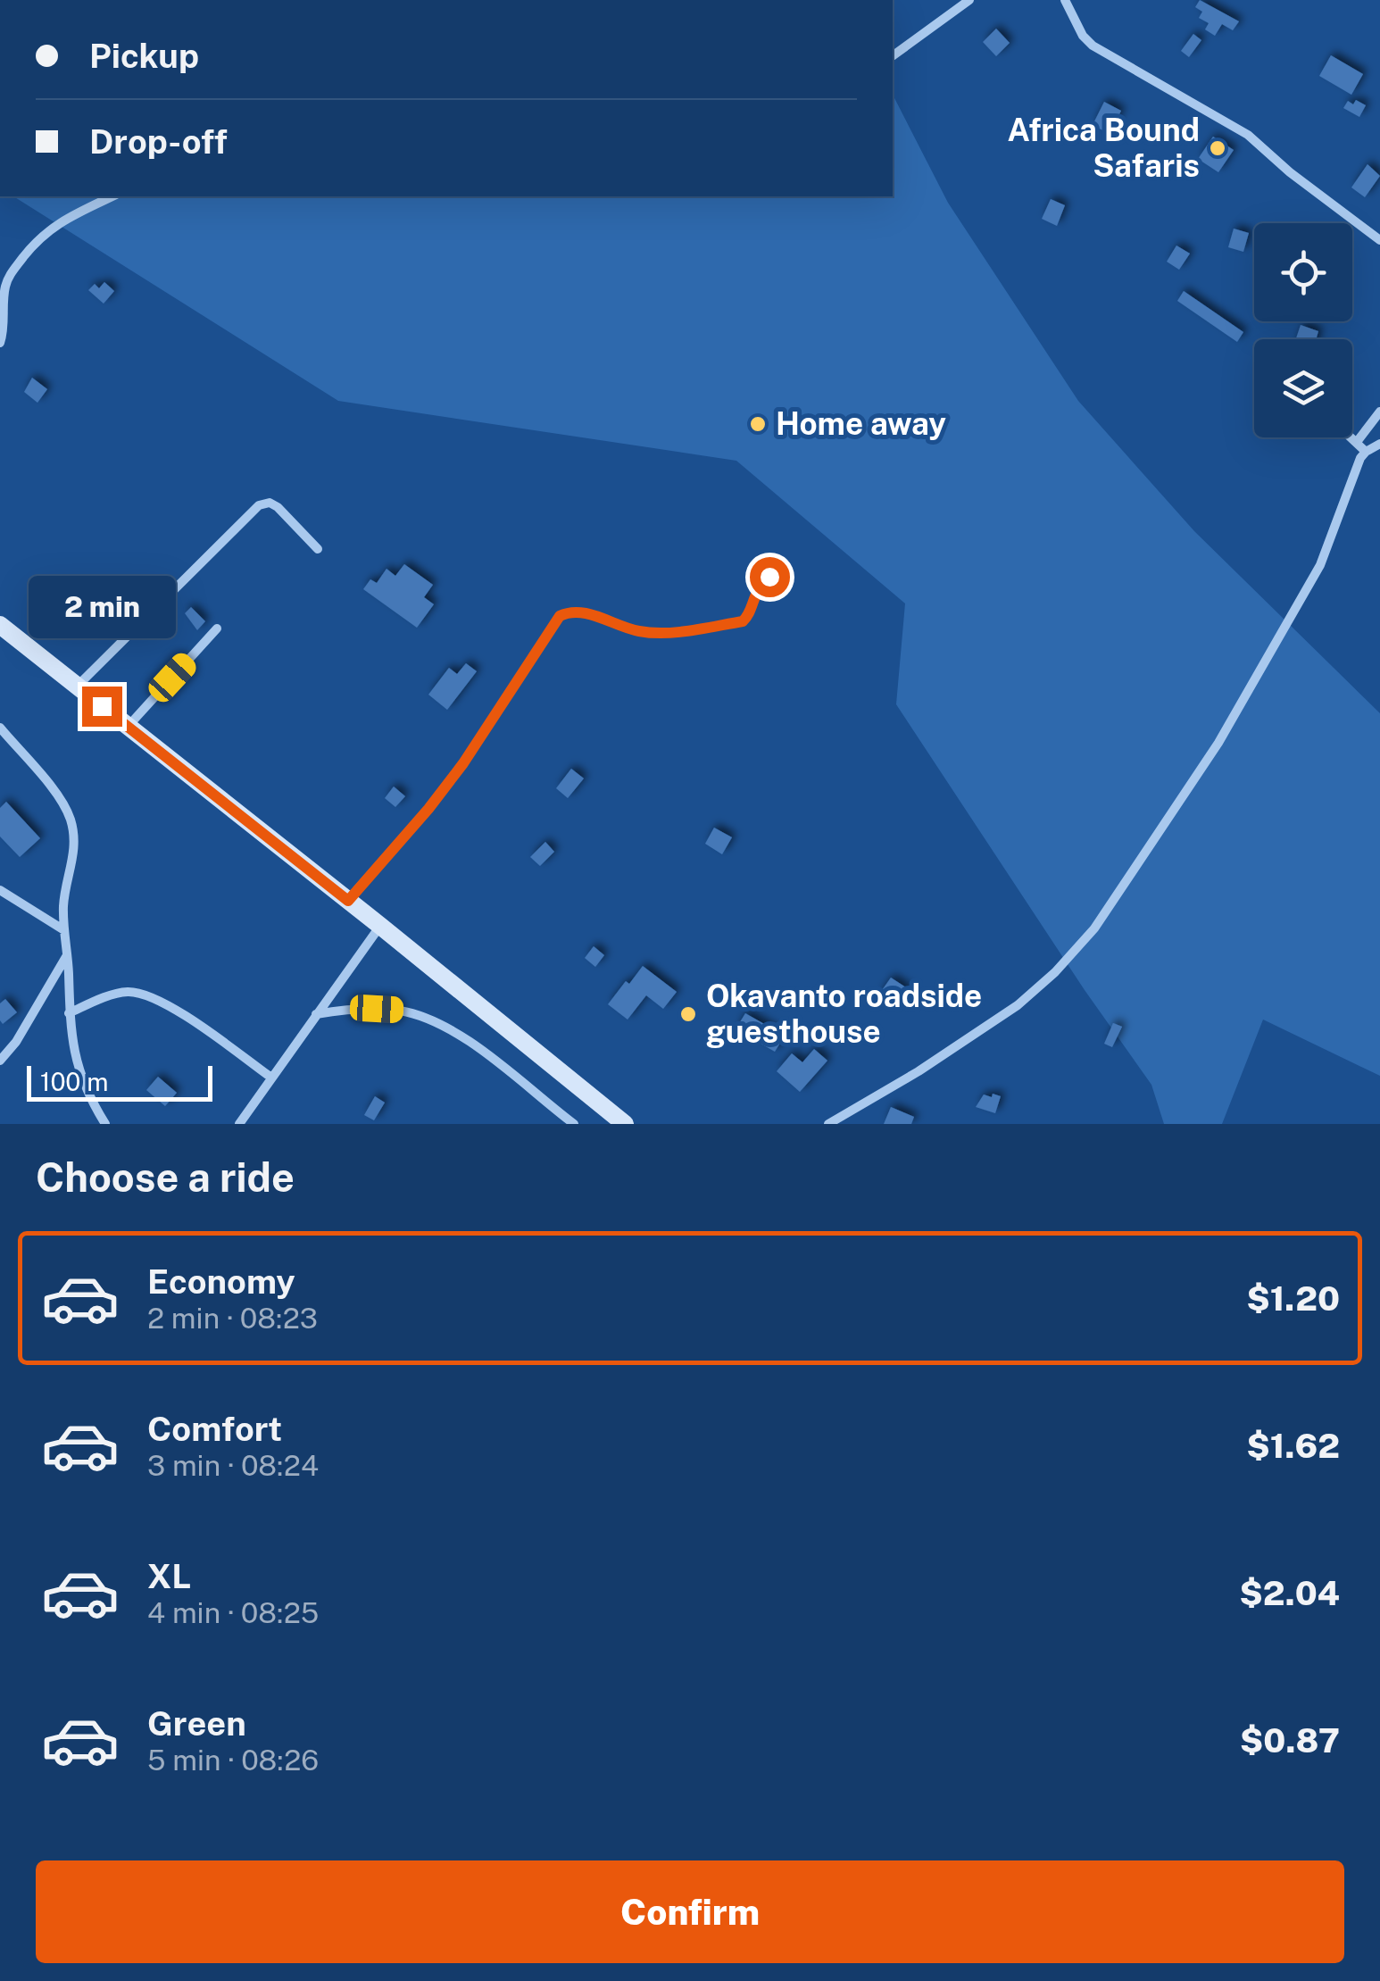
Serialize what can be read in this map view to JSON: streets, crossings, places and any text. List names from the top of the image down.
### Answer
{
  "places": ["Africa Bound Safaris", "Home away", "Okavanto roadside guesthouse"],
  "scale_bar": "100 m",
  "page": {
    "banner": ["Pickup", "Drop-off"],
    "bubble": "2 min",
    "scale": "100 m",
    "heading": "Choose a ride",
    "list": [
      {
        "name": "Economy",
        "note": "2 min · 08:23",
        "value": "$1.20"
      },
      {
        "name": "Comfort",
        "note": "3 min · 08:24",
        "value": "$1.62"
      },
      {
        "name": "XL",
        "note": "4 min · 08:25",
        "value": "$2.04"
      },
      {
        "name": "Green",
        "note": "5 min · 08:26",
        "value": "$0.87"
      }
    ],
    "buttons": "Confirm"
  }
}
